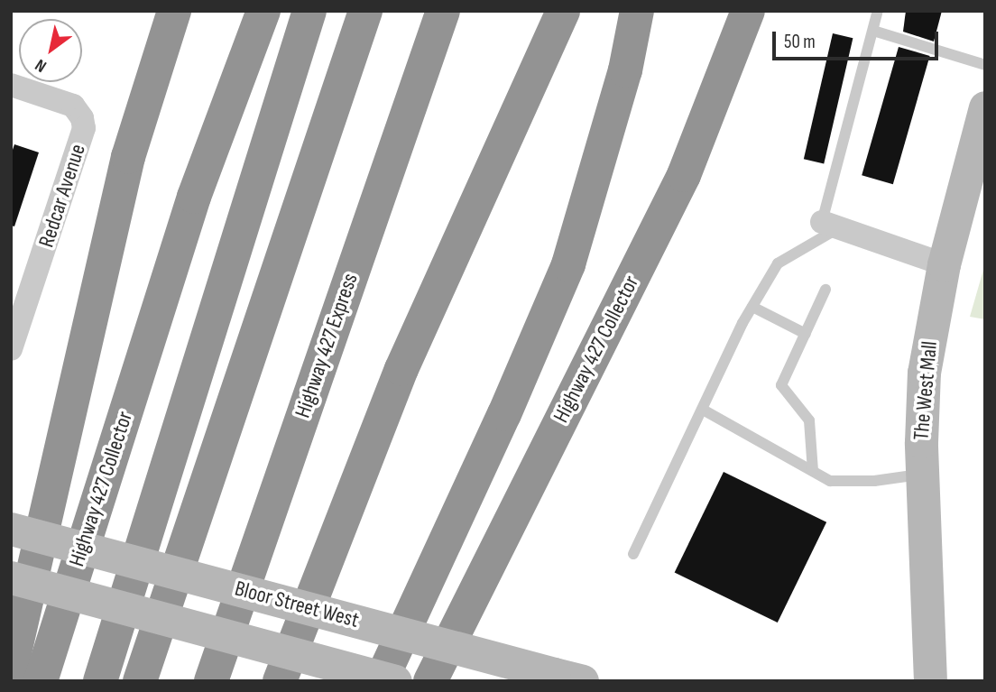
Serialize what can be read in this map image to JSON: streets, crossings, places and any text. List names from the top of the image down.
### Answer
{
  "streets": {
    "highway": ["Highway 427 Express", "Highway 427 Collector"],
    "main road": ["The West Mall", "Bloor Street West"],
    "street": ["Redcar Avenue"]
  },
  "scale_bar": "50 m",
  "north": "bottom left"
}
